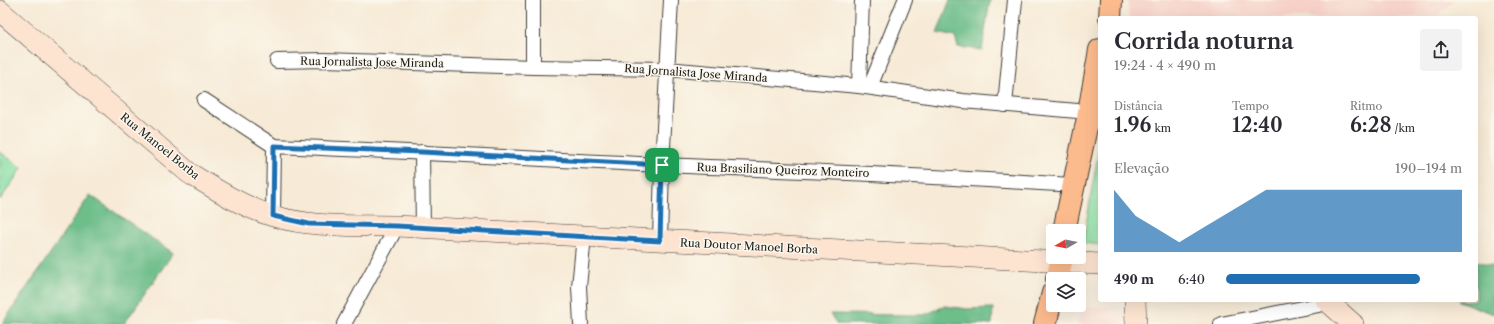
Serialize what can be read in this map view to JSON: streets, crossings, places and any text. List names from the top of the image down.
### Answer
{
  "streets": {
    "street": [
      "Rua Jornalista Jose Miranda",
      "Rua Manoel Borba",
      "Rua Brasiliano Queiroz Monteiro",
      "Rua Doutor Manoel Borba"
    ]
  },
  "crossings": [
    ["Rua Manoel Borba", "Rua Doutor Manoel Borba"]
  ],
  "north": "left",
  "page": {
    "heading": ["Corrida noturna", "19:24 · 4 × 490 m"],
    "stats": [
      ["Distância", "1.96 km"],
      ["Tempo", "12:40"],
      ["Ritmo", "6:28 /km"]
    ],
    "chart": ["Elevação", "190–194 m"],
    "list": [
      {
        "name": "490 m",
        "note": "6:40"
      }
    ]
  }
}
